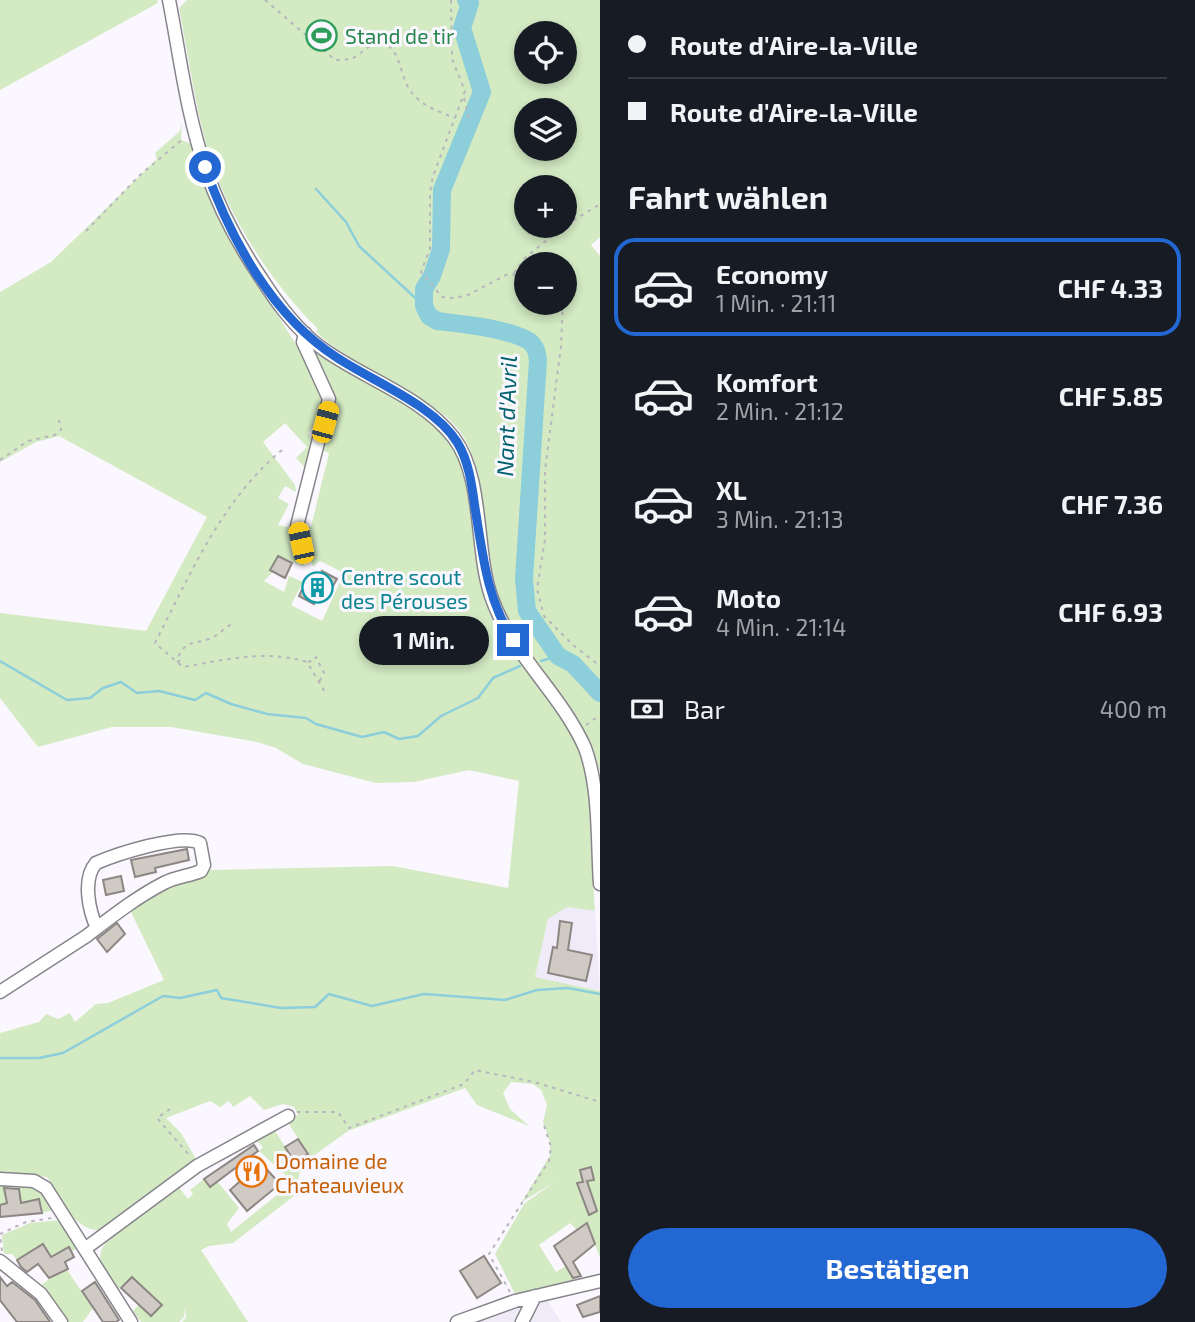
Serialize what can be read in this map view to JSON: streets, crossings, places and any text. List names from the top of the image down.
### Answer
{
  "water": ["Nant d'Avril"],
  "places": {
    "sports": ["Stand de tir"],
    "building": ["Centre scout des Pérouses"],
    "restaurant": ["Domaine de Chateauvieux"]
  },
  "page": {
    "banner": ["Route d'Aire-la-Ville", "Route d'Aire-la-Ville"],
    "map_buttons": ["+", "−"],
    "heading": "Fahrt wählen",
    "list": [
      {
        "name": "Economy",
        "note": "1 Min. · 21:11",
        "value": "CHF 4.33"
      },
      {
        "name": "Komfort",
        "note": "2 Min. · 21:12",
        "value": "CHF 5.85"
      },
      {
        "name": "XL",
        "note": "3 Min. · 21:13",
        "value": "CHF 7.36"
      },
      {
        "name": "Moto",
        "note": "4 Min. · 21:14",
        "value": "CHF 6.93"
      }
    ],
    "bubble": "1 Min.",
    "pay": ["Bar", "400 m"],
    "buttons": "Bestätigen"
  }
}
